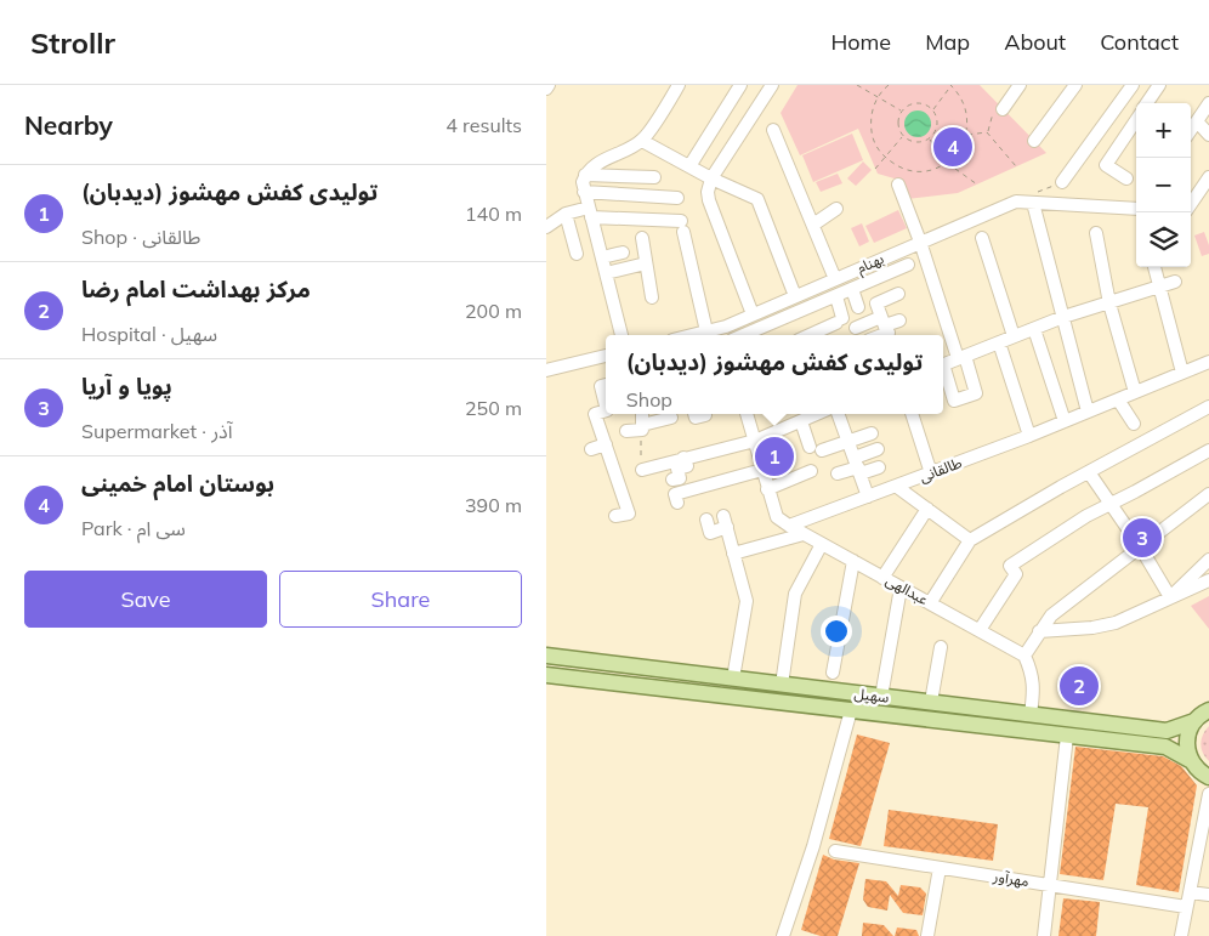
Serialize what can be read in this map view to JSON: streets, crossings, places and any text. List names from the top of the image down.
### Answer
{
  "streets": {
    "main road": ["سهیل"],
    "street": [
      "بهنام",
      "طالقانی",
      "عبدالهی",
      "مهرآور"
    ]
  },
  "crossings": [
    ["طالقانی", "عبدالهی"]
  ],
  "page": {
    "header": "Strollr",
    "nav": [
      "Home",
      "Map",
      "About",
      "Contact"
    ],
    "heading": ["Nearby", "4 results"],
    "map_buttons": ["+", "−"],
    "pins": [
      "4",
      "1",
      "3",
      "2"
    ],
    "list": [
      {
        "mark": "1",
        "name": "تولیدی کفش مهشوز (دیدبان)",
        "note": "Shop · طالقانی",
        "value": "140 m"
      },
      {
        "mark": "2",
        "name": "مرکز بهداشت امام رضا",
        "note": "Hospital · سهیل",
        "value": "200 m"
      },
      {
        "mark": "3",
        "name": "پویا و آریا",
        "note": "Supermarket · آذر",
        "value": "250 m"
      },
      {
        "mark": "4",
        "name": "بوستان امام خمینی",
        "note": "Park · سی ام",
        "value": "390 m"
      }
    ],
    "popup": ["تولیدی کفش مهشوز (دیدبان)", "Shop"],
    "buttons": ["Save", "Share"]
  }
}
